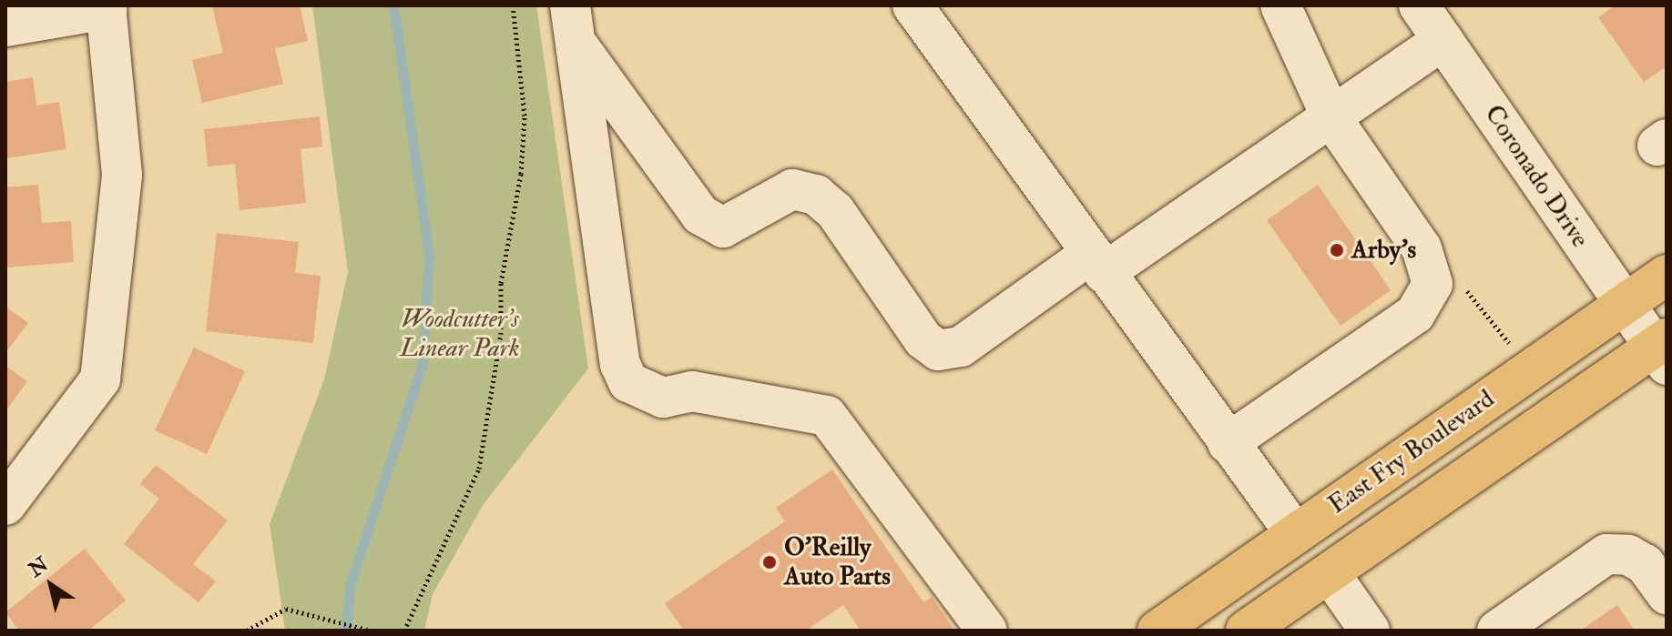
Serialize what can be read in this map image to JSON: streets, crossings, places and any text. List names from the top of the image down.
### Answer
{
  "streets": {
    "main road": ["East Fry Boulevard"],
    "street": ["Coronado Drive"]
  },
  "crossings": [
    ["Coronado Drive", "East Fry Boulevard"]
  ],
  "parks": ["Woodcutter's Linear Park"],
  "places": ["Arby's", "O'Reilly Auto Parts"],
  "north": "top left"
}
